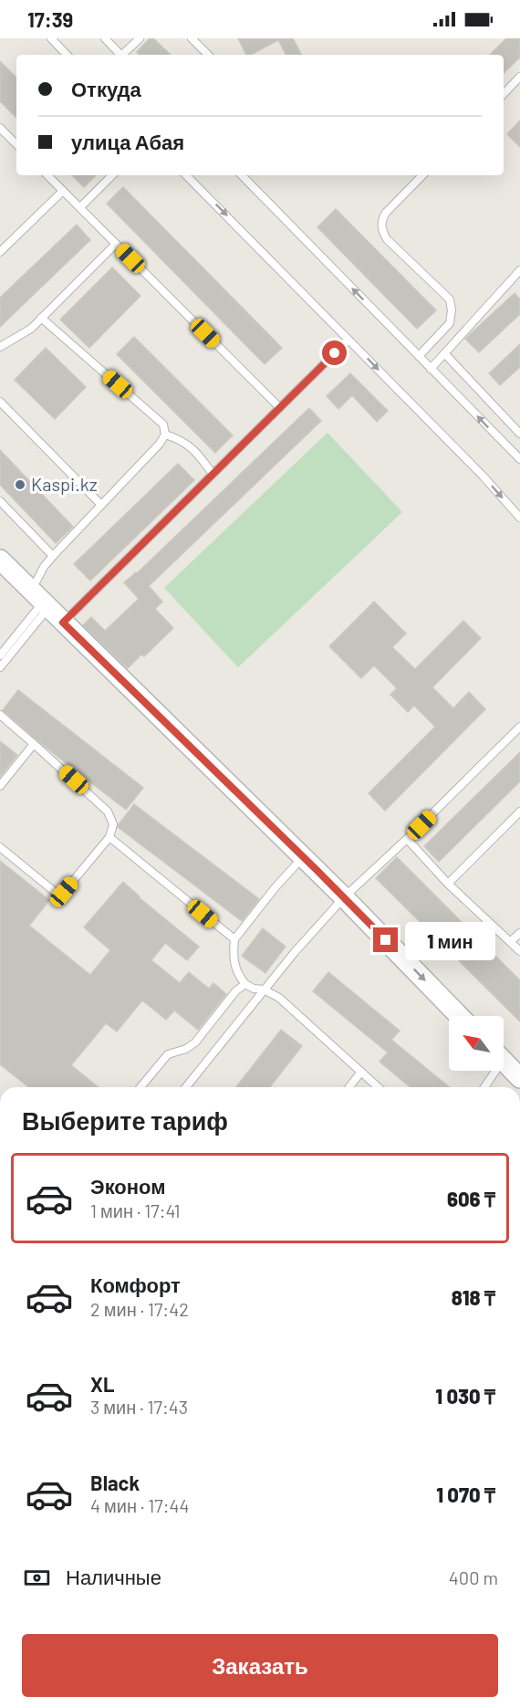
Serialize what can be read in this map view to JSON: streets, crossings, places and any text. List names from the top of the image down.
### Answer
{
  "places": ["Kaspi.kz"],
  "north": "top left",
  "page": {
    "status": "17:39",
    "banner": ["Откуда", "улица Абая"],
    "bubble": "1 мин",
    "heading": "Выберите тариф",
    "list": [
      {
        "name": "Эконом",
        "note": "1 мин · 17:41",
        "value": "606 ₸"
      },
      {
        "name": "Комфорт",
        "note": "2 мин · 17:42",
        "value": "818 ₸"
      },
      {
        "name": "XL",
        "note": "3 мин · 17:43",
        "value": "1 030 ₸"
      },
      {
        "name": "Black",
        "note": "4 мин · 17:44",
        "value": "1 070 ₸"
      }
    ],
    "pay": ["Наличные", "400 m"],
    "buttons": "Заказать"
  }
}
